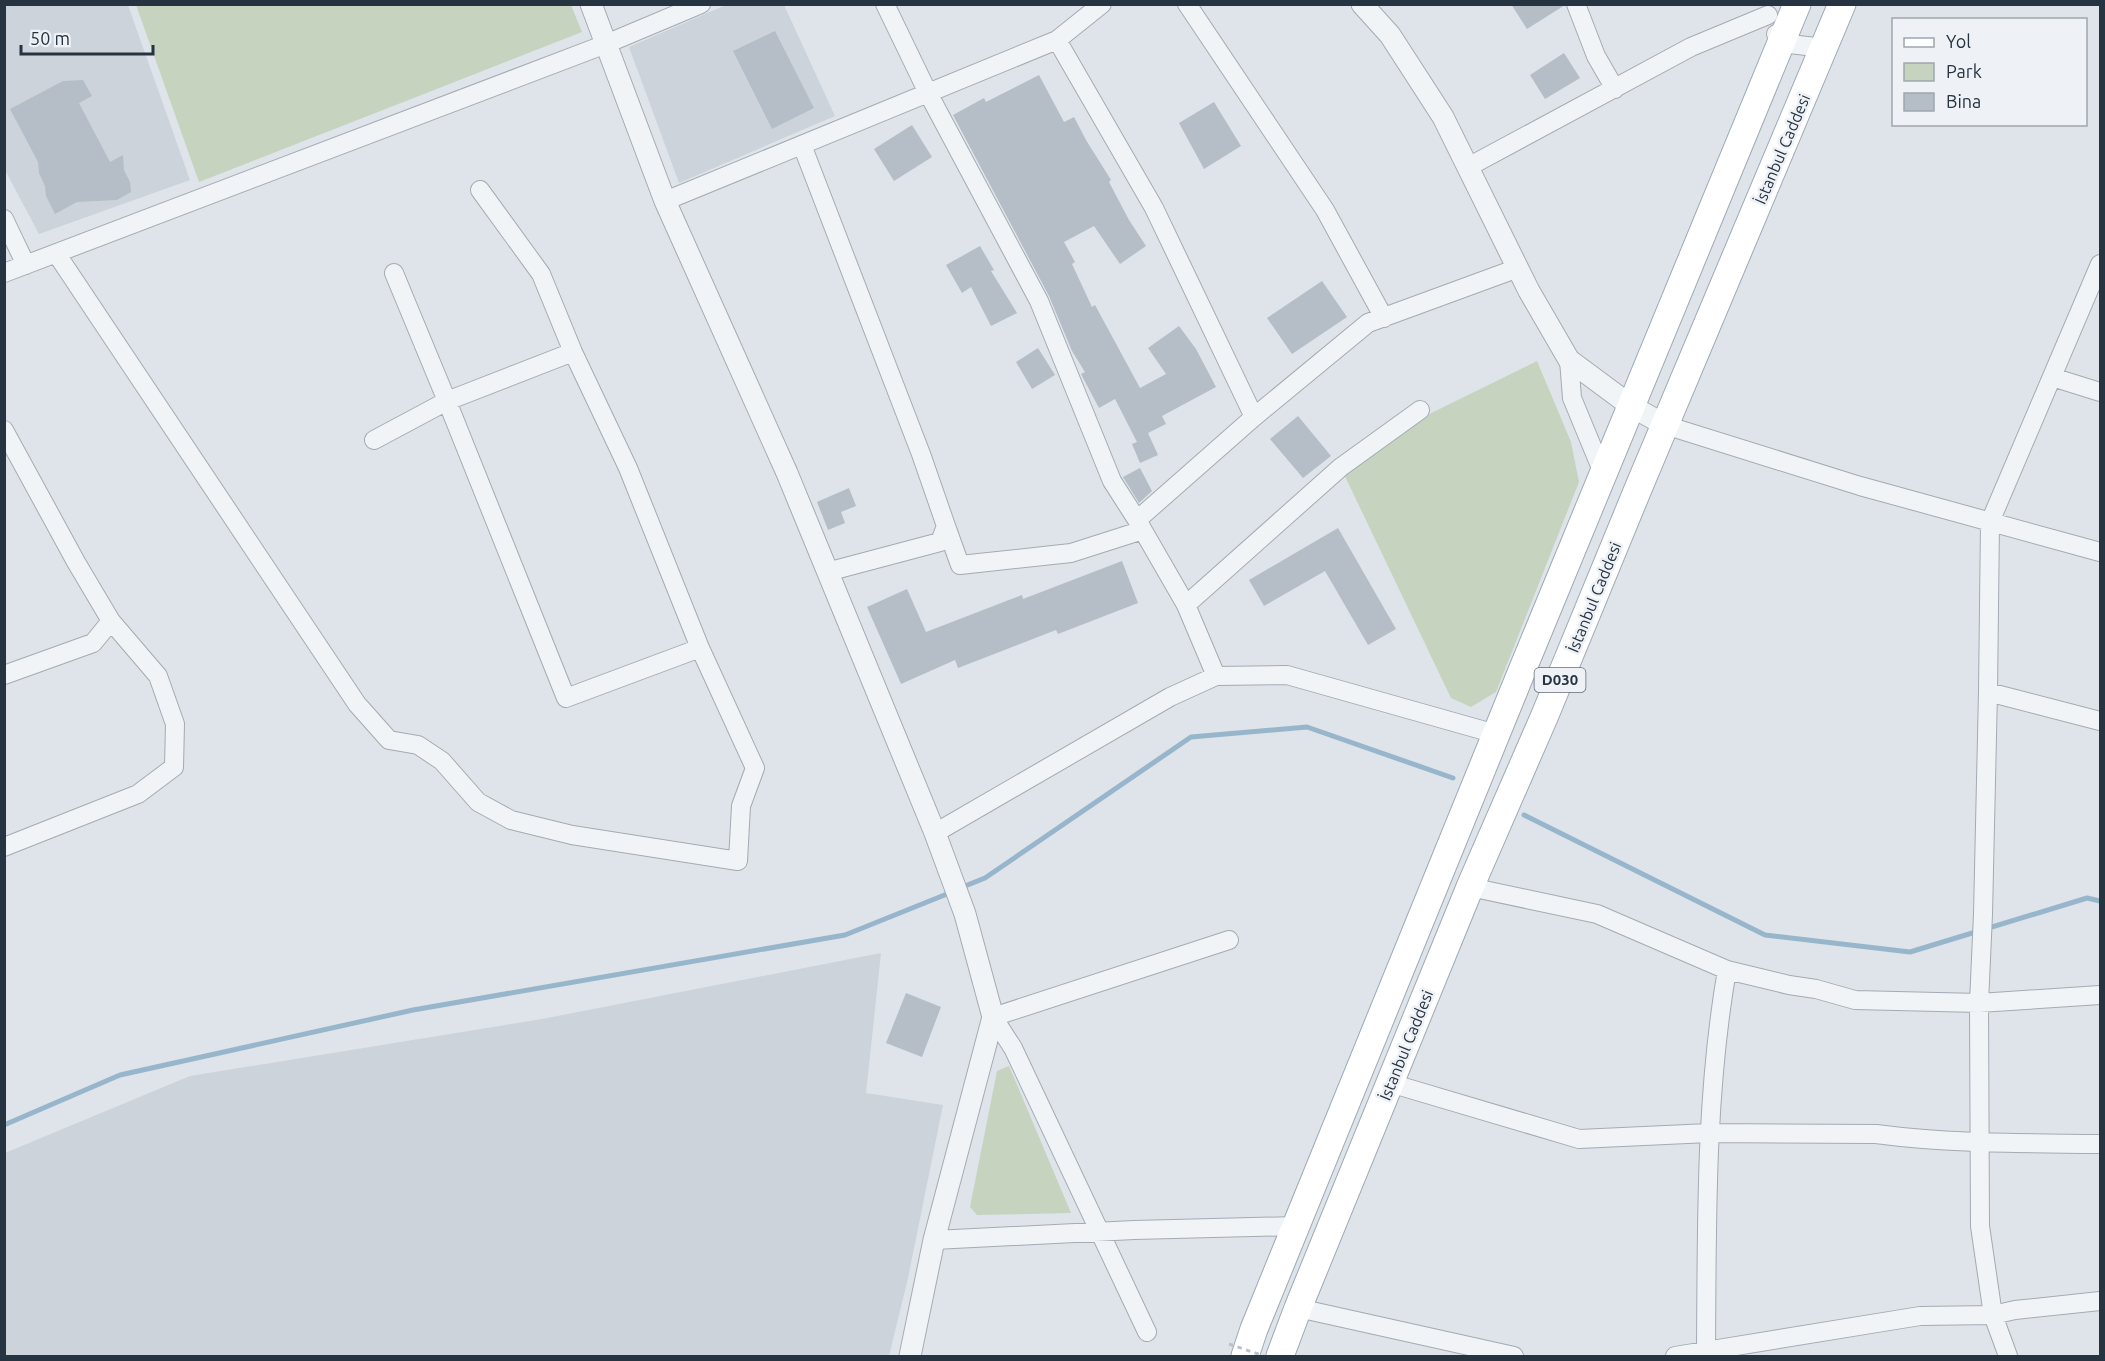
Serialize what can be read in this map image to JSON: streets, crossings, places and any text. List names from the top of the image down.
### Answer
{
  "streets": {
    "main road": ["İstanbul Caddesi", "D030"]
  },
  "legend": ["Yol", "Park", "Bina"],
  "scale_bar": "50 m"
}
